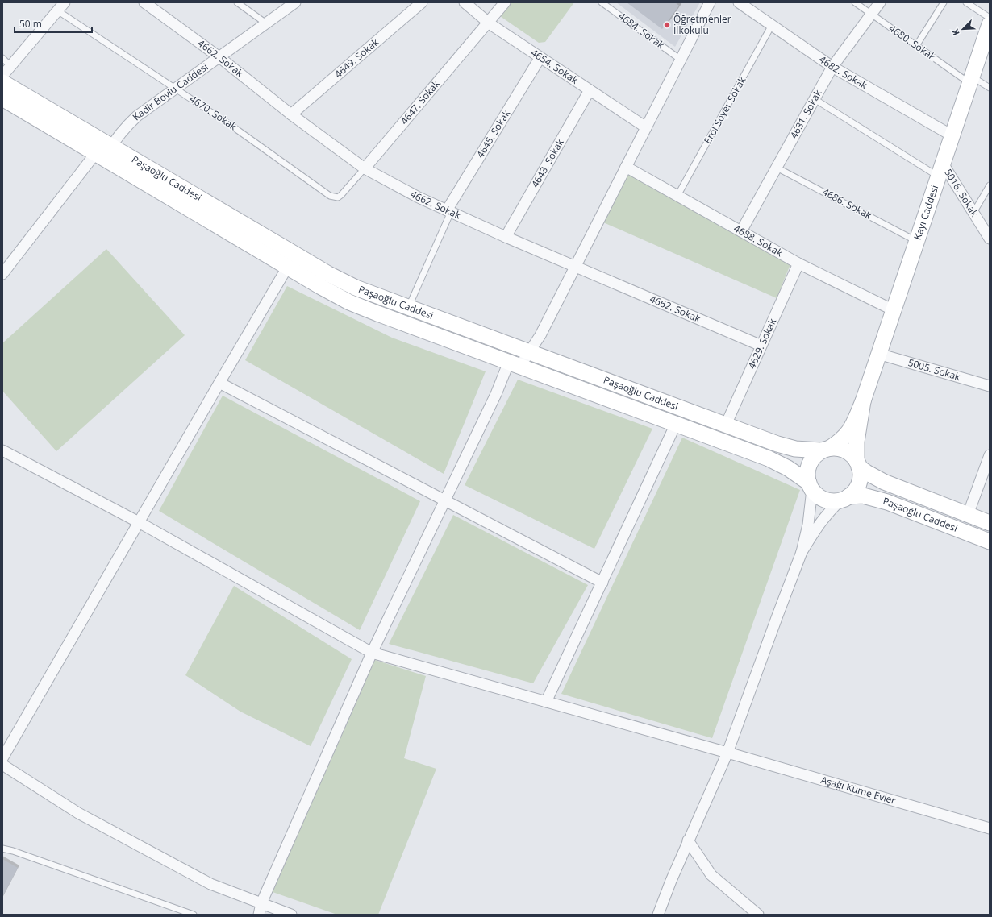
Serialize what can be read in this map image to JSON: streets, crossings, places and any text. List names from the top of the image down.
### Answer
{
  "streets": {
    "street": [
      "4662. Sokak",
      "4649. Sokak",
      "4654. Sokak",
      "4682. Sokak",
      "Kadir Boylu Caddesi",
      "4647. Sokak",
      "4631. Sokak",
      "4645. Sokak",
      "4643. Sokak",
      "Paşaoğlu Caddesi",
      "5016. Sokak",
      "Kayı Caddesi",
      "4688. Sokak",
      "4629. Sokak",
      "5005. Sokak",
      "Aşağı Küme Evler"
    ],
    "lane": [
      "4684. Sokak",
      "4680. Sokak",
      "Erol Soyer Sokak",
      "4670. Sokak",
      "4686. Sokak"
    ]
  },
  "crossings": [
    ["4680. Sokak", "4631. Sokak"],
    ["4680. Sokak", "Kayı Caddesi"],
    ["4662. Sokak", "4649. Sokak"],
    ["4662. Sokak", "Kadir Boylu Caddesi"],
    ["4662. Sokak", "4647. Sokak"],
    ["4662. Sokak", "4645. Sokak"],
    ["4662. Sokak", "4643. Sokak"],
    ["4662. Sokak", "4629. Sokak"],
    ["4654. Sokak", "4647. Sokak"],
    ["4654. Sokak", "4645. Sokak"],
    ["4654. Sokak", "4643. Sokak"],
    ["4682. Sokak", "Erol Soyer Sokak"],
    ["4682. Sokak", "4631. Sokak"],
    ["4682. Sokak", "Kayı Caddesi"],
    ["Kadir Boylu Caddesi", "4670. Sokak"],
    ["Kadir Boylu Caddesi", "Paşaoğlu Caddesi"],
    ["4647. Sokak", "4670. Sokak"],
    ["Erol Soyer Sokak", "4688. Sokak"],
    ["4631. Sokak", "4686. Sokak"],
    ["4631. Sokak", "4688. Sokak"],
    ["4645. Sokak", "Paşaoğlu Caddesi"],
    ["Paşaoğlu Caddesi", "Kayı Caddesi"],
    ["Paşaoğlu Caddesi", "4629. Sokak"],
    ["5016. Sokak", "Kayı Caddesi"],
    ["4686. Sokak", "Kayı Caddesi"],
    ["Kayı Caddesi", "4688. Sokak"],
    ["Kayı Caddesi", "5005. Sokak"],
    ["4688. Sokak", "4629. Sokak"]
  ],
  "places": ["Öğretmenler İlkokulu"],
  "scale_bar": "50 m",
  "north": "bottom left"
}
